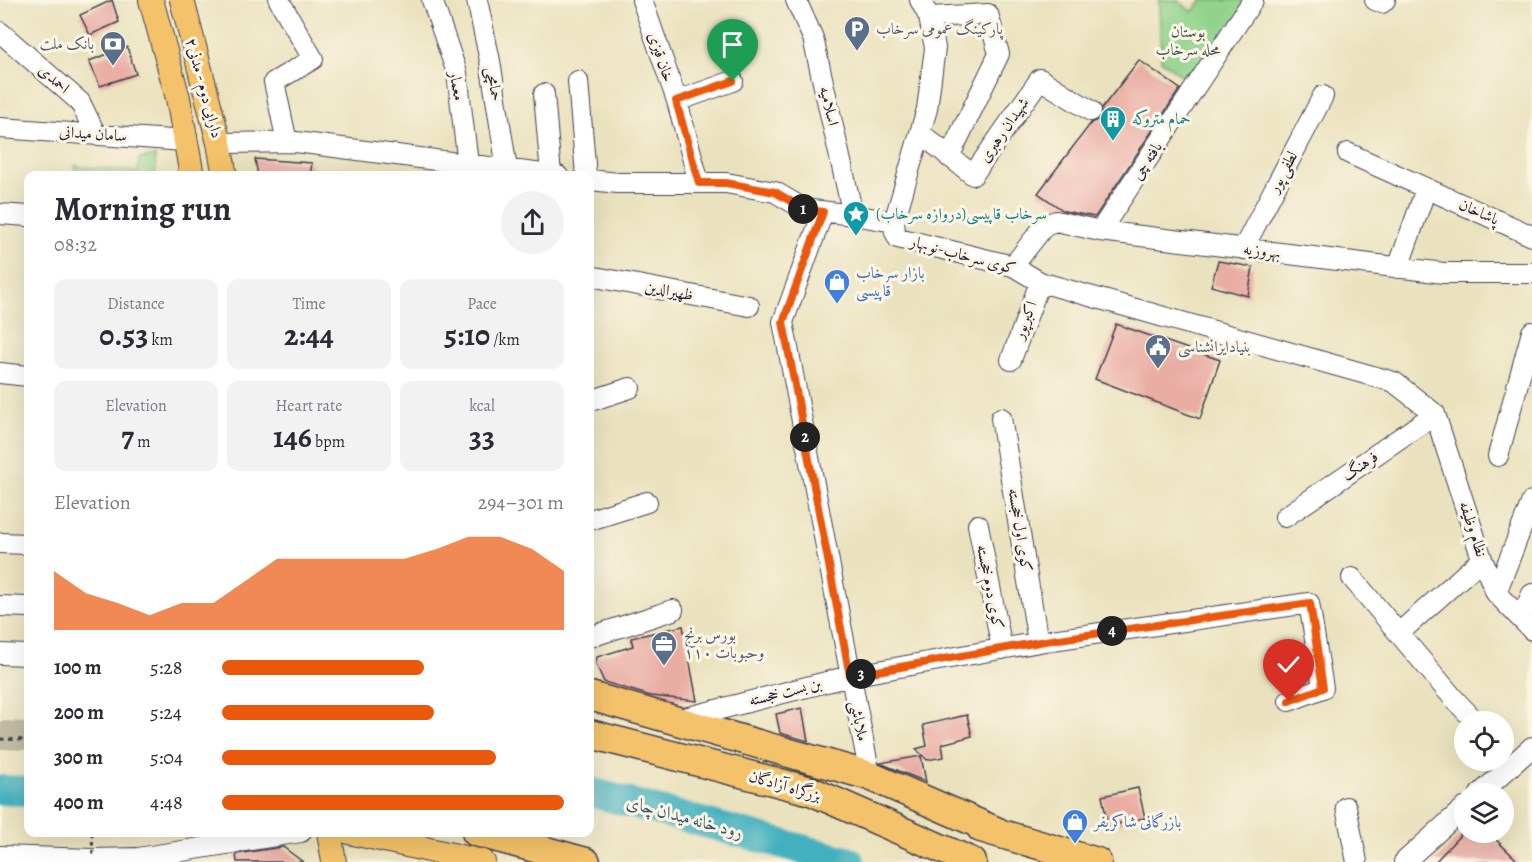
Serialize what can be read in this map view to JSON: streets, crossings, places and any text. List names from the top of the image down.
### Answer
{
  "streets": {
    "highway": ["بزرگراه آزادگان"],
    "main road": ["دارایی دوم - مدنی۲"],
    "street": [
      "خان قیزی",
      "احمدی",
      "حمامچی",
      "معمار",
      "اسلامیه",
      "شهیدان رهبری",
      "سامان میدانی",
      "بافته چی",
      "لطفی پور",
      "پاشاخان",
      "بهروزیه",
      "کوی سرخاب-نوبهار",
      "ظهیرالدین",
      "اکبرپور",
      "فرهنگ",
      "نظام وظیفه",
      "کوی اول خجسته",
      "کوی دوم خجسته",
      "بن بست خجسته",
      "ملاباشی"
    ]
  },
  "crossings": [
    ["خان قیزی", "کوی سرخاب-نوبهار"],
    ["احمدی", "سامان میدانی"],
    ["دارایی دوم - مدنی۲", "سامان میدانی"],
    ["اسلامیه", "کوی سرخاب-نوبهار"],
    ["بافته چی", "بهروزیه"],
    ["لطفی پور", "بهروزیه"],
    ["بهروزیه", "کوی سرخاب-نوبهار"],
    ["کوی سرخاب-نوبهار", "اکبرپور"],
    ["کوی سرخاب-نوبهار", "فرهنگ"],
    ["کوی سرخاب-نوبهار", "نظام وظیفه"],
    ["کوی سرخاب-نوبهار", "ملاباشی"],
    ["فرهنگ", "نظام وظیفه"],
    ["کوی اول خجسته", "بن بست خجسته"],
    ["کوی دوم خجسته", "بن بست خجسته"],
    ["بن بست خجسته", "ملاباشی"]
  ],
  "water": ["رود خانه میدان چای"],
  "parks": ["بوستان محله سرخاب"],
  "places": {
    "parking": ["پارکینگ عمومی سرخاب"],
    "bank": ["بانک ملت"],
    "building": ["حمام متروکه"],
    "place": ["سرخاب قاپیسی(دروازه سرخاب)"],
    "shop": ["بازار سرخاب قاپیسی", "بازرگانی شاکریفر"],
    "public building": ["بنیادایرانشناسی"],
    "office": ["بورس برنج وحبوبات ۱۱۰"]
  },
  "page": {
    "heading": ["Morning run", "08:32"],
    "pins": [
      "1",
      "2",
      "4",
      "3"
    ],
    "stats": [
      ["Distance", "0.53 km"],
      ["Time", "2:44"],
      ["Pace", "5:10 /km"],
      ["Elevation", "7 m"],
      ["Heart rate", "146 bpm"],
      ["kcal", "33"]
    ],
    "chart": ["Elevation", "294–301 m"],
    "list": [
      {
        "name": "100 m",
        "note": "5:28"
      },
      {
        "name": "200 m",
        "note": "5:24"
      },
      {
        "name": "300 m",
        "note": "5:04"
      },
      {
        "name": "400 m",
        "note": "4:48"
      }
    ]
  }
}
